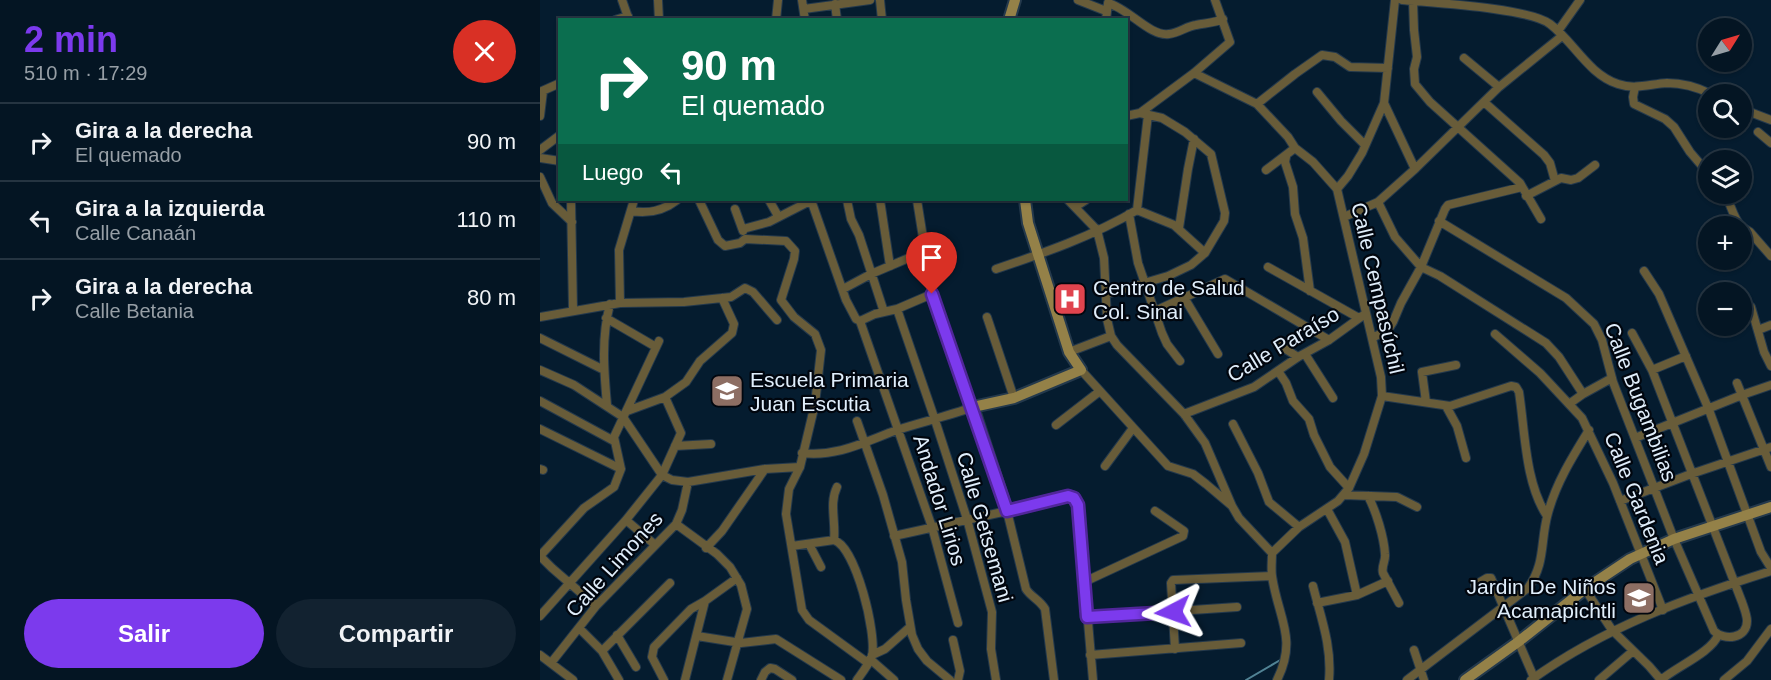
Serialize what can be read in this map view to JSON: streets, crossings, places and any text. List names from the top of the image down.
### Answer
{
  "streets": {
    "street": [
      "Calle Cempasúchil",
      "Calle Paraíso",
      "Calle Bugambilias",
      "Calle Gardenia",
      "Andador Lirios",
      "Calle Getsemani",
      "Calle Limones"
    ]
  },
  "crossings": [
    ["Calle Cempasúchil", "Calle Paraíso"]
  ],
  "places": {
    "hospital": ["Centro de Salud Col. Sinai"],
    "school or university": ["Escuela Primaria Juan Escutia", "Jardin De Niños Acamapichtli"]
  },
  "north": "top right",
  "page": {
    "heading": ["2 min", "510 m · 17:29"],
    "map_buttons": ["+", "−"],
    "turn": ["90 m", "El quemado"],
    "list": [
      {
        "name": "Gira a la derecha",
        "note": "El quemado",
        "value": "90 m"
      },
      {
        "name": "Gira a la izquierda",
        "note": "Calle Canaán",
        "value": "110 m"
      },
      {
        "name": "Gira a la derecha",
        "note": "Calle Betania",
        "value": "80 m"
      }
    ],
    "then": "Luego",
    "buttons": ["Salir", "Compartir"]
  }
}
